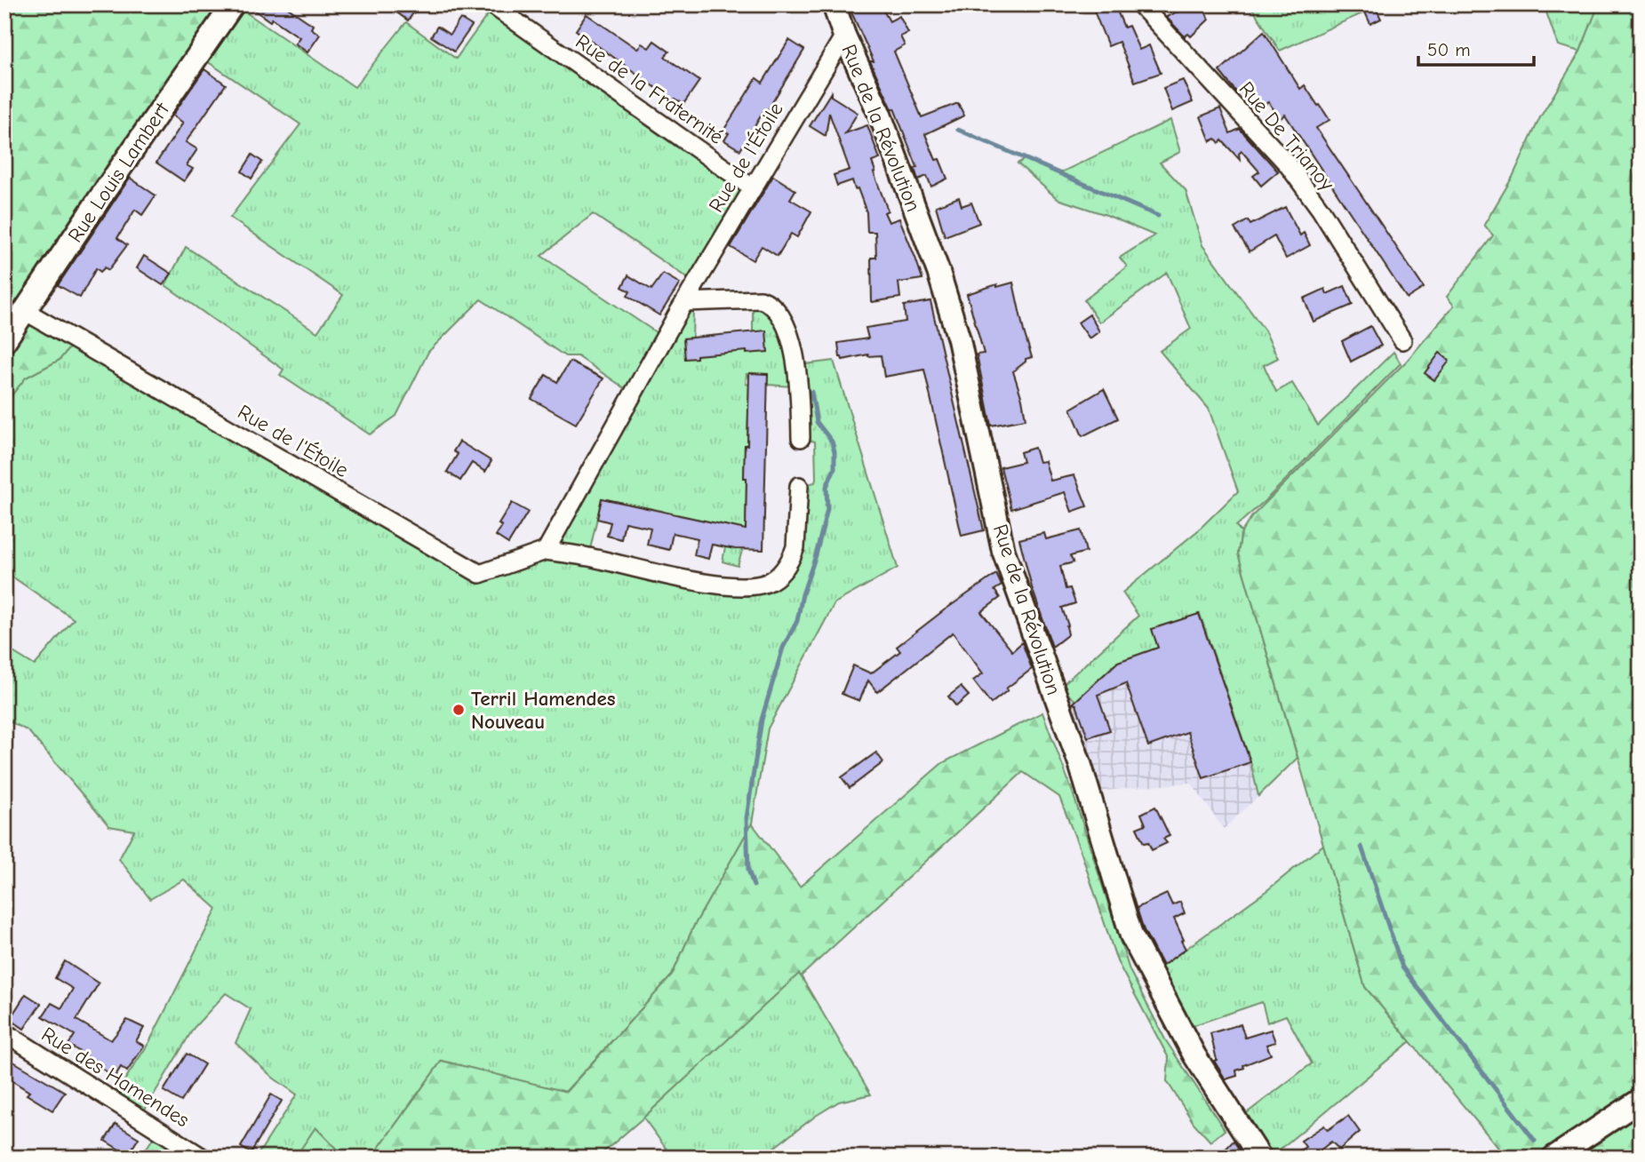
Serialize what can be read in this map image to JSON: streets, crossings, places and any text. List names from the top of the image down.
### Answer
{
  "streets": {
    "street": [
      "Rue de la Fraternité",
      "Rue de la Révolution",
      "Rue De Trianoy",
      "Rue de l'Étoile",
      "Rue Louis Lambert",
      "Rue des Hamendes"
    ]
  },
  "crossings": [
    ["Rue de la Fraternité", "Rue de l'Étoile"],
    ["Rue de la Révolution", "Rue de l'Étoile"],
    ["Rue de l'Étoile", "Rue Louis Lambert"]
  ],
  "places": ["Terril Hamendes Nouveau"],
  "scale_bar": "50 m"
}
